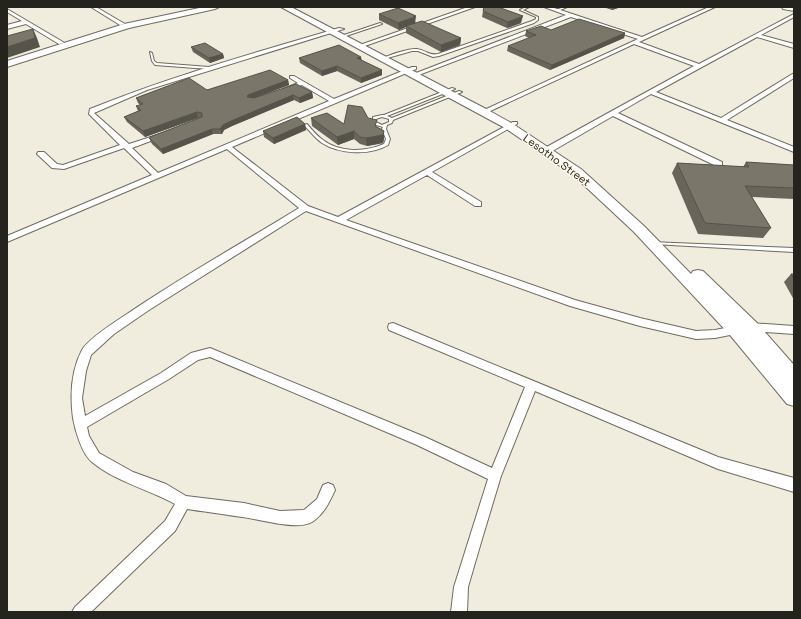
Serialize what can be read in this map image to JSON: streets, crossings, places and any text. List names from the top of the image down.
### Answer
{
  "streets": {
    "main road": ["Lesotho Street"]
  }
}
